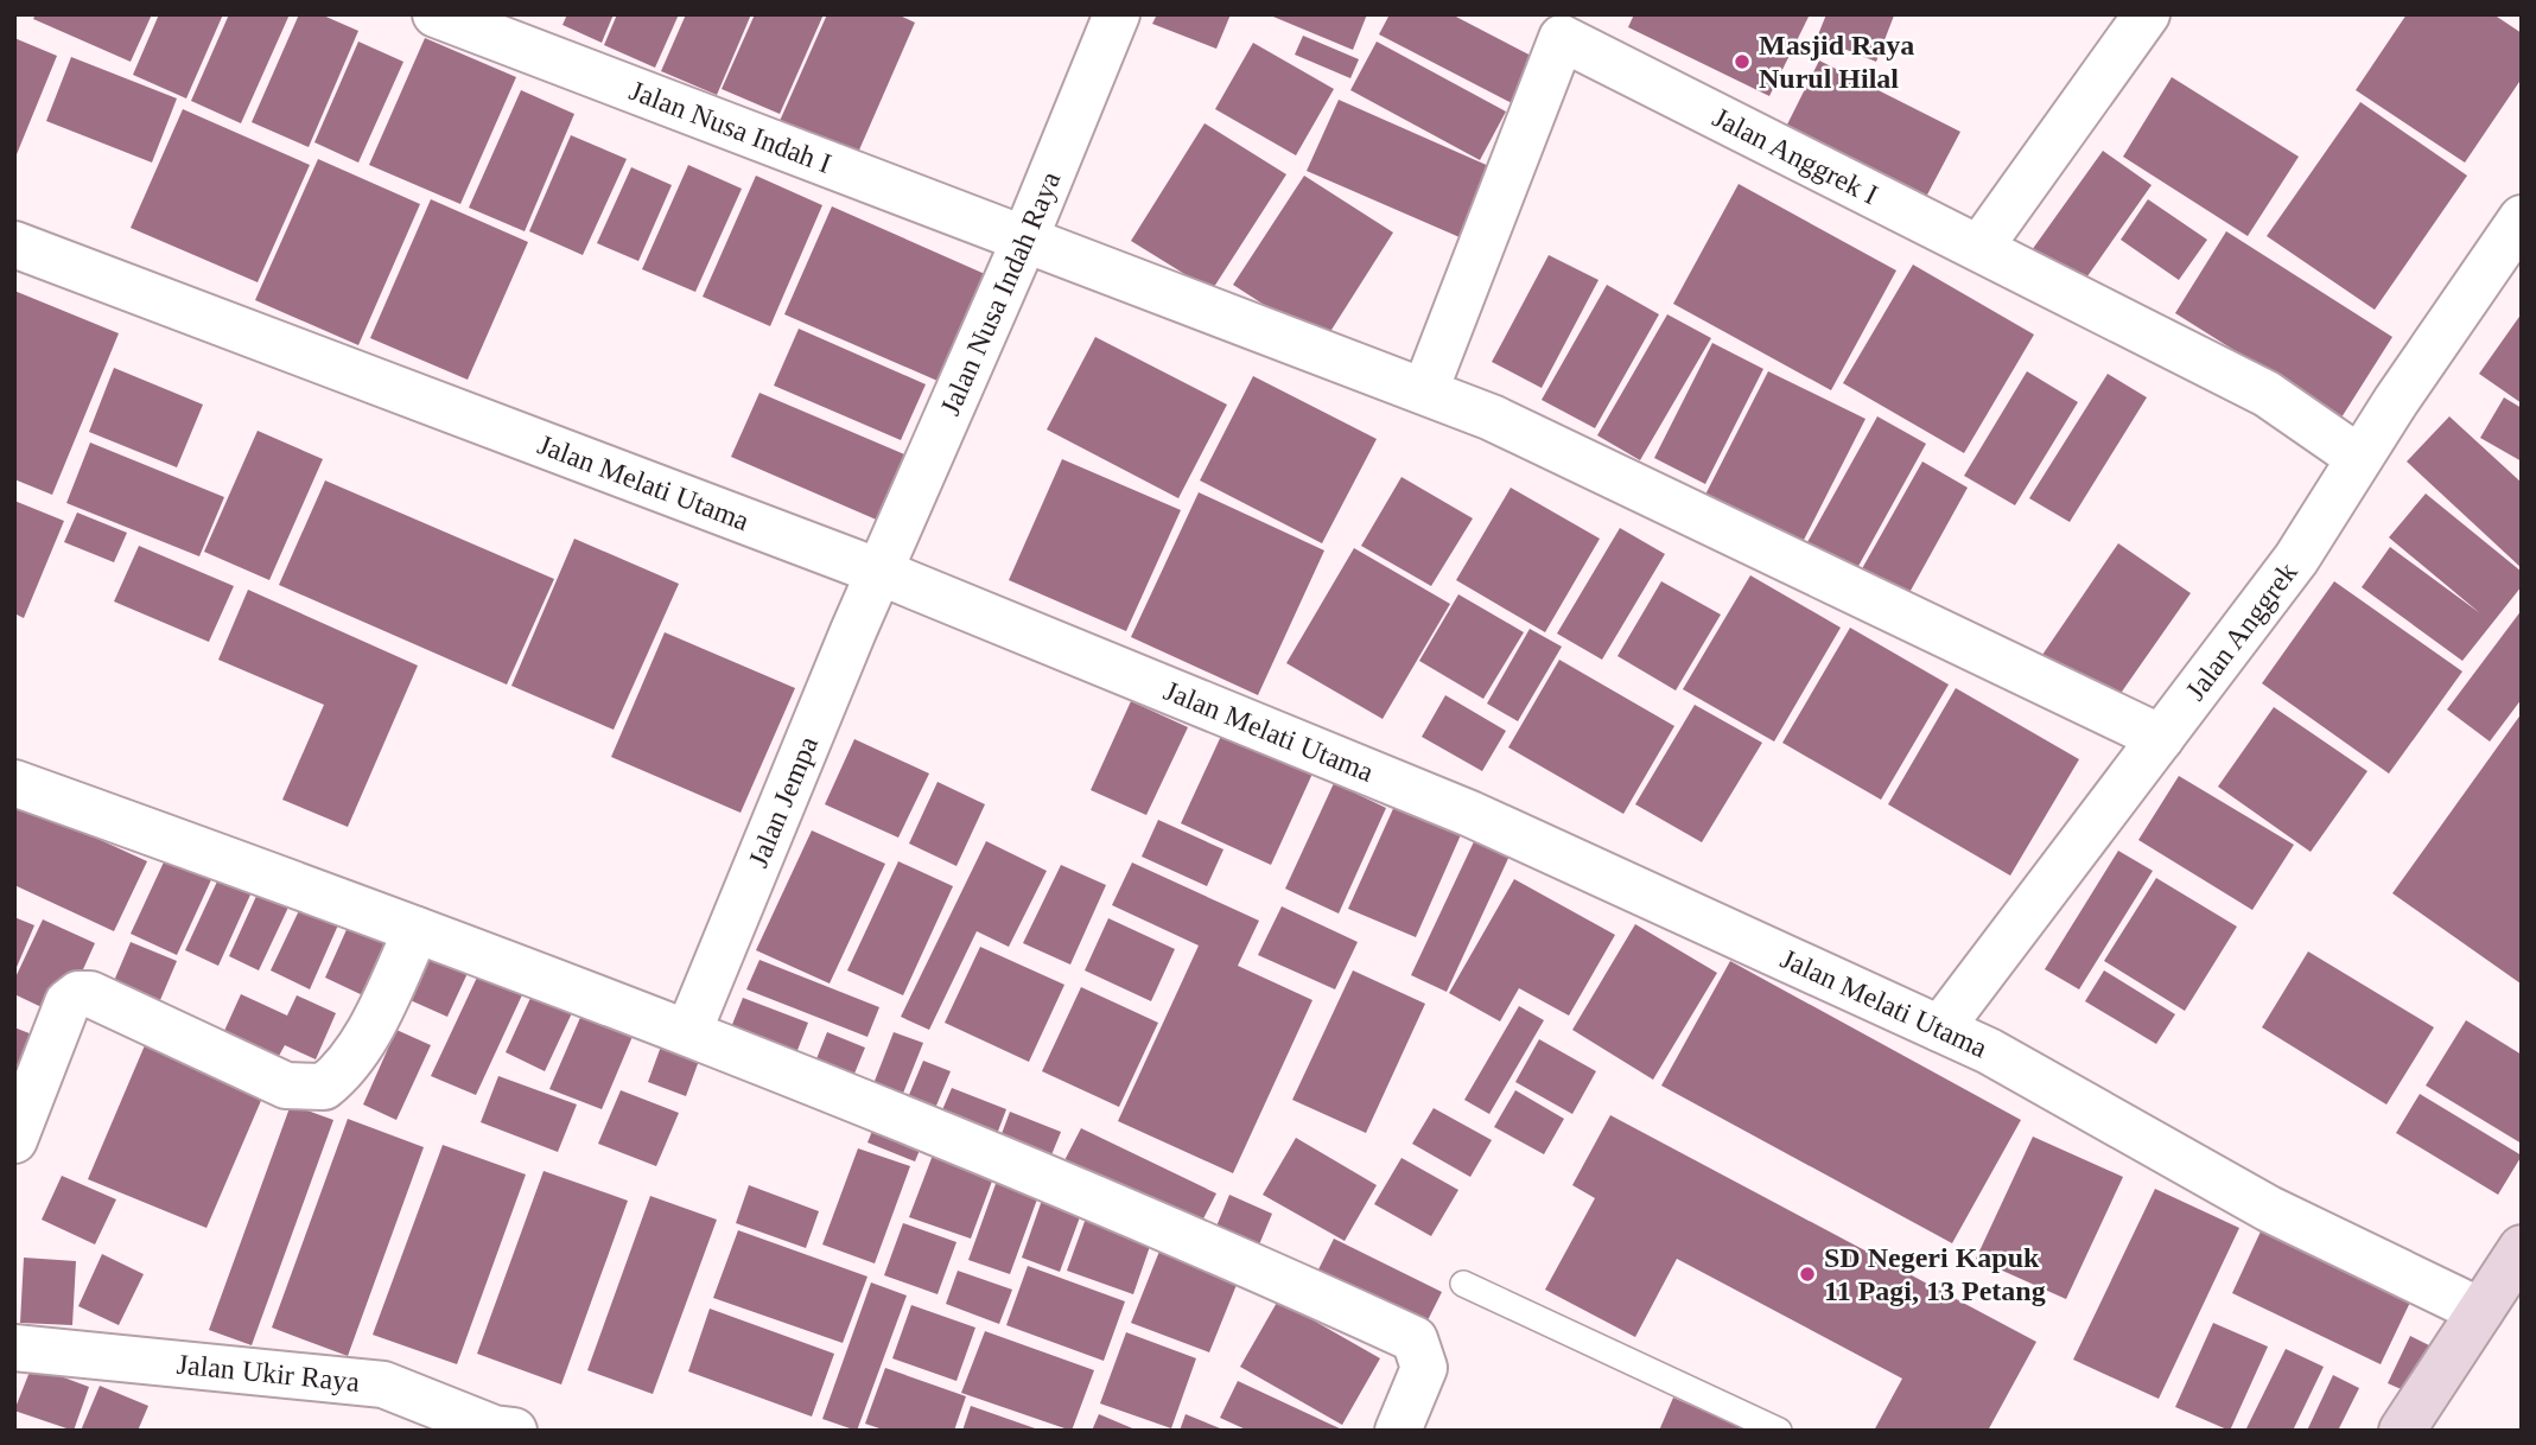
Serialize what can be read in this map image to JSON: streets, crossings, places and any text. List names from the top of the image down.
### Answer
{
  "streets": {
    "street": [
      "Jalan Nusa Indah I",
      "Jalan Anggrek I",
      "Jalan Nusa Indah Raya",
      "Jalan Melati Utama",
      "Jalan Anggrek",
      "Jalan Jempa",
      "Jalan Ukir Raya"
    ]
  },
  "crossings": [
    ["Jalan Nusa Indah I", "Jalan Nusa Indah Raya"],
    ["Jalan Anggrek I", "Jalan Anggrek"],
    ["Jalan Nusa Indah Raya", "Jalan Melati Utama"],
    ["Jalan Nusa Indah Raya", "Jalan Jempa"],
    ["Jalan Melati Utama", "Jalan Anggrek"],
    ["Jalan Melati Utama", "Jalan Jempa"]
  ],
  "places": ["Masjid Raya Nurul Hilal", "SD Negeri Kapuk 11 Pagi, 13 Petang"]
}
